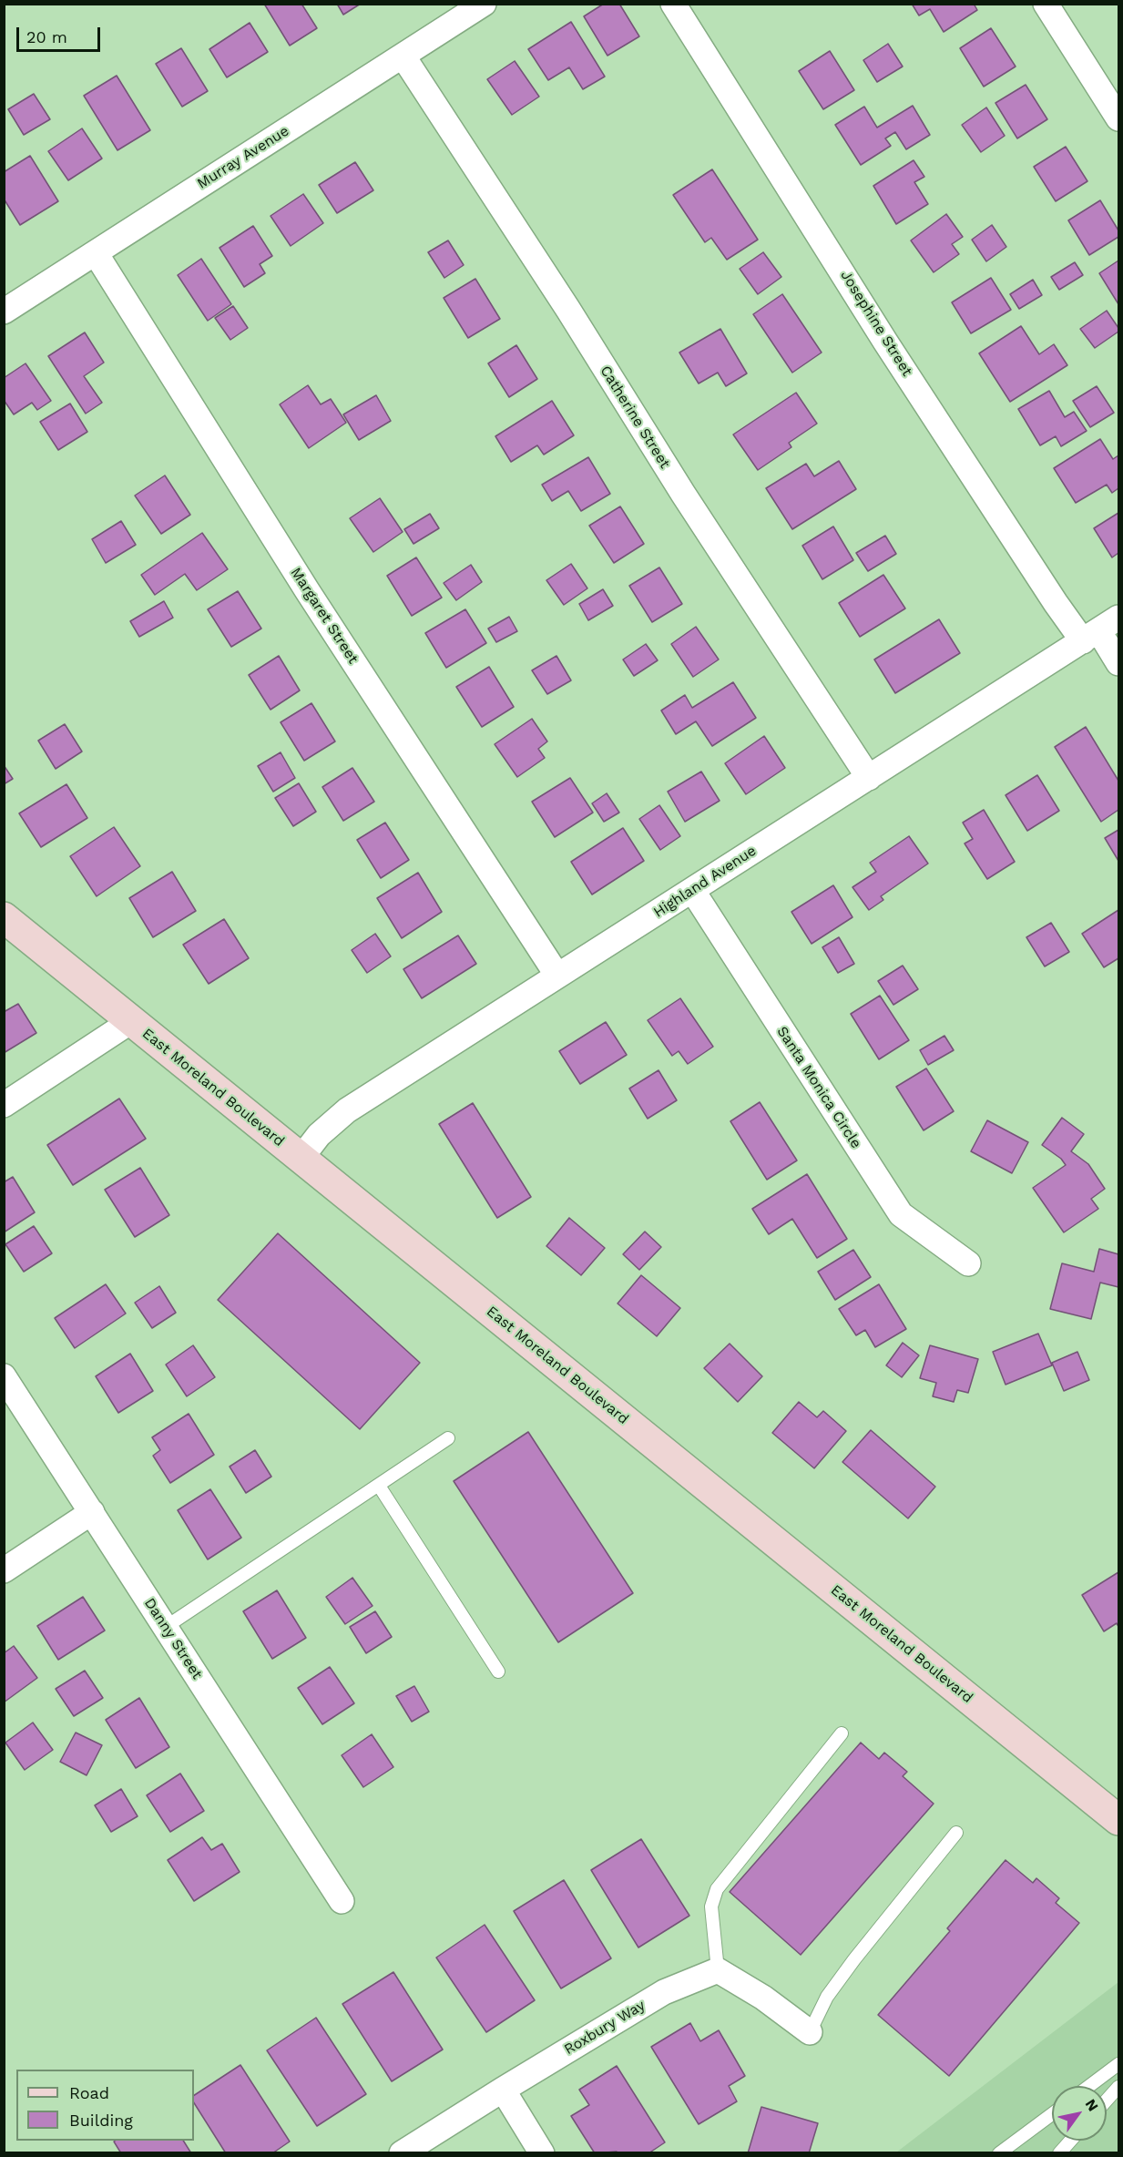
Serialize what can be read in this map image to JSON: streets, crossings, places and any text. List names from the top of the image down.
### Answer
{
  "streets": {
    "main road": ["East Moreland Boulevard"],
    "street": [
      "Murray Avenue",
      "Josephine Street",
      "Catherine Street",
      "Margaret Street",
      "Highland Avenue",
      "Santa Monica Circle",
      "Danny Street",
      "Roxbury Way"
    ]
  },
  "crossings": [
    ["Murray Avenue", "Catherine Street"],
    ["Murray Avenue", "Margaret Street"],
    ["Josephine Street", "Highland Avenue"],
    ["Catherine Street", "Highland Avenue"],
    ["Margaret Street", "Highland Avenue"],
    ["Highland Avenue", "East Moreland Boulevard"],
    ["Highland Avenue", "Santa Monica Circle"]
  ],
  "legend": ["Road", "Building"],
  "scale_bar": "20 m",
  "north": "top right"
}
